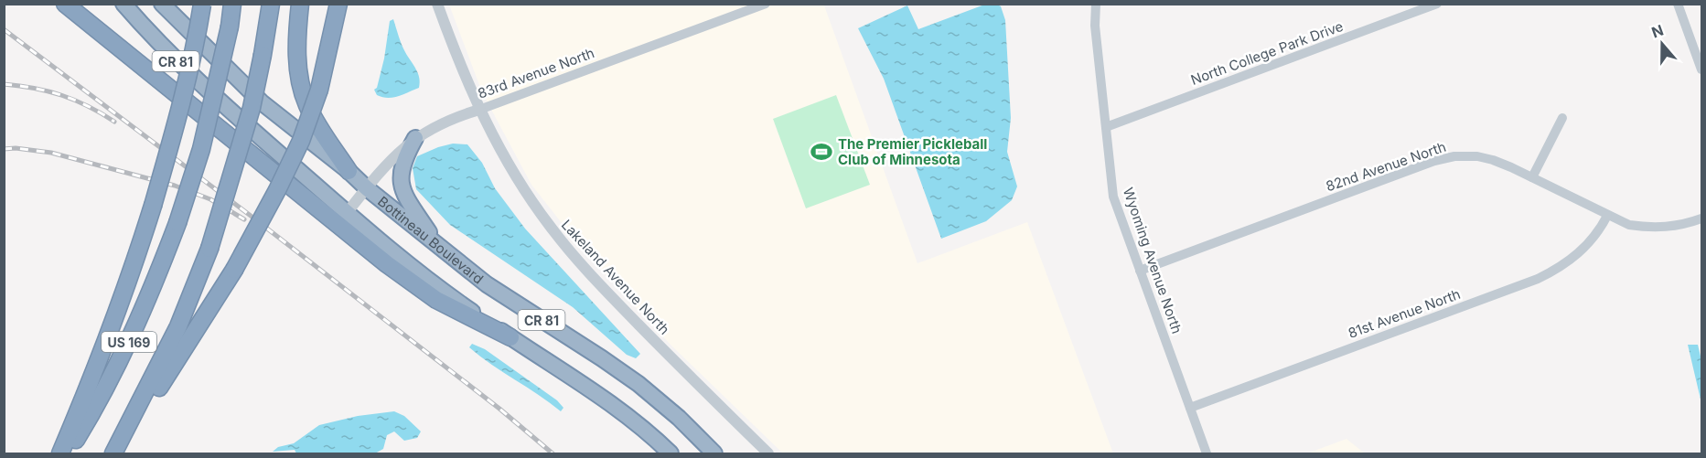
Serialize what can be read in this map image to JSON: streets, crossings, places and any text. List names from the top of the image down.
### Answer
{
  "streets": {
    "highway": ["CR 81", "Bottineau Boulevard", "US 169"],
    "street": [
      "North College Park Drive",
      "83rd Avenue North",
      "82nd Avenue North",
      "Wyoming Avenue North",
      "Lakeland Avenue North",
      "81st Avenue North"
    ]
  },
  "crossings": [
    ["North College Park Drive", "Wyoming Avenue North"],
    ["CR 81", "83rd Avenue North"],
    ["83rd Avenue North", "Bottineau Boulevard"],
    ["83rd Avenue North", "Lakeland Avenue North"],
    ["82nd Avenue North", "Wyoming Avenue North"],
    ["82nd Avenue North", "81st Avenue North"],
    ["Wyoming Avenue North", "81st Avenue North"]
  ],
  "places": {
    "sports": ["The Premier Pickleball Club of Minnesota"]
  },
  "north": "top"
}
